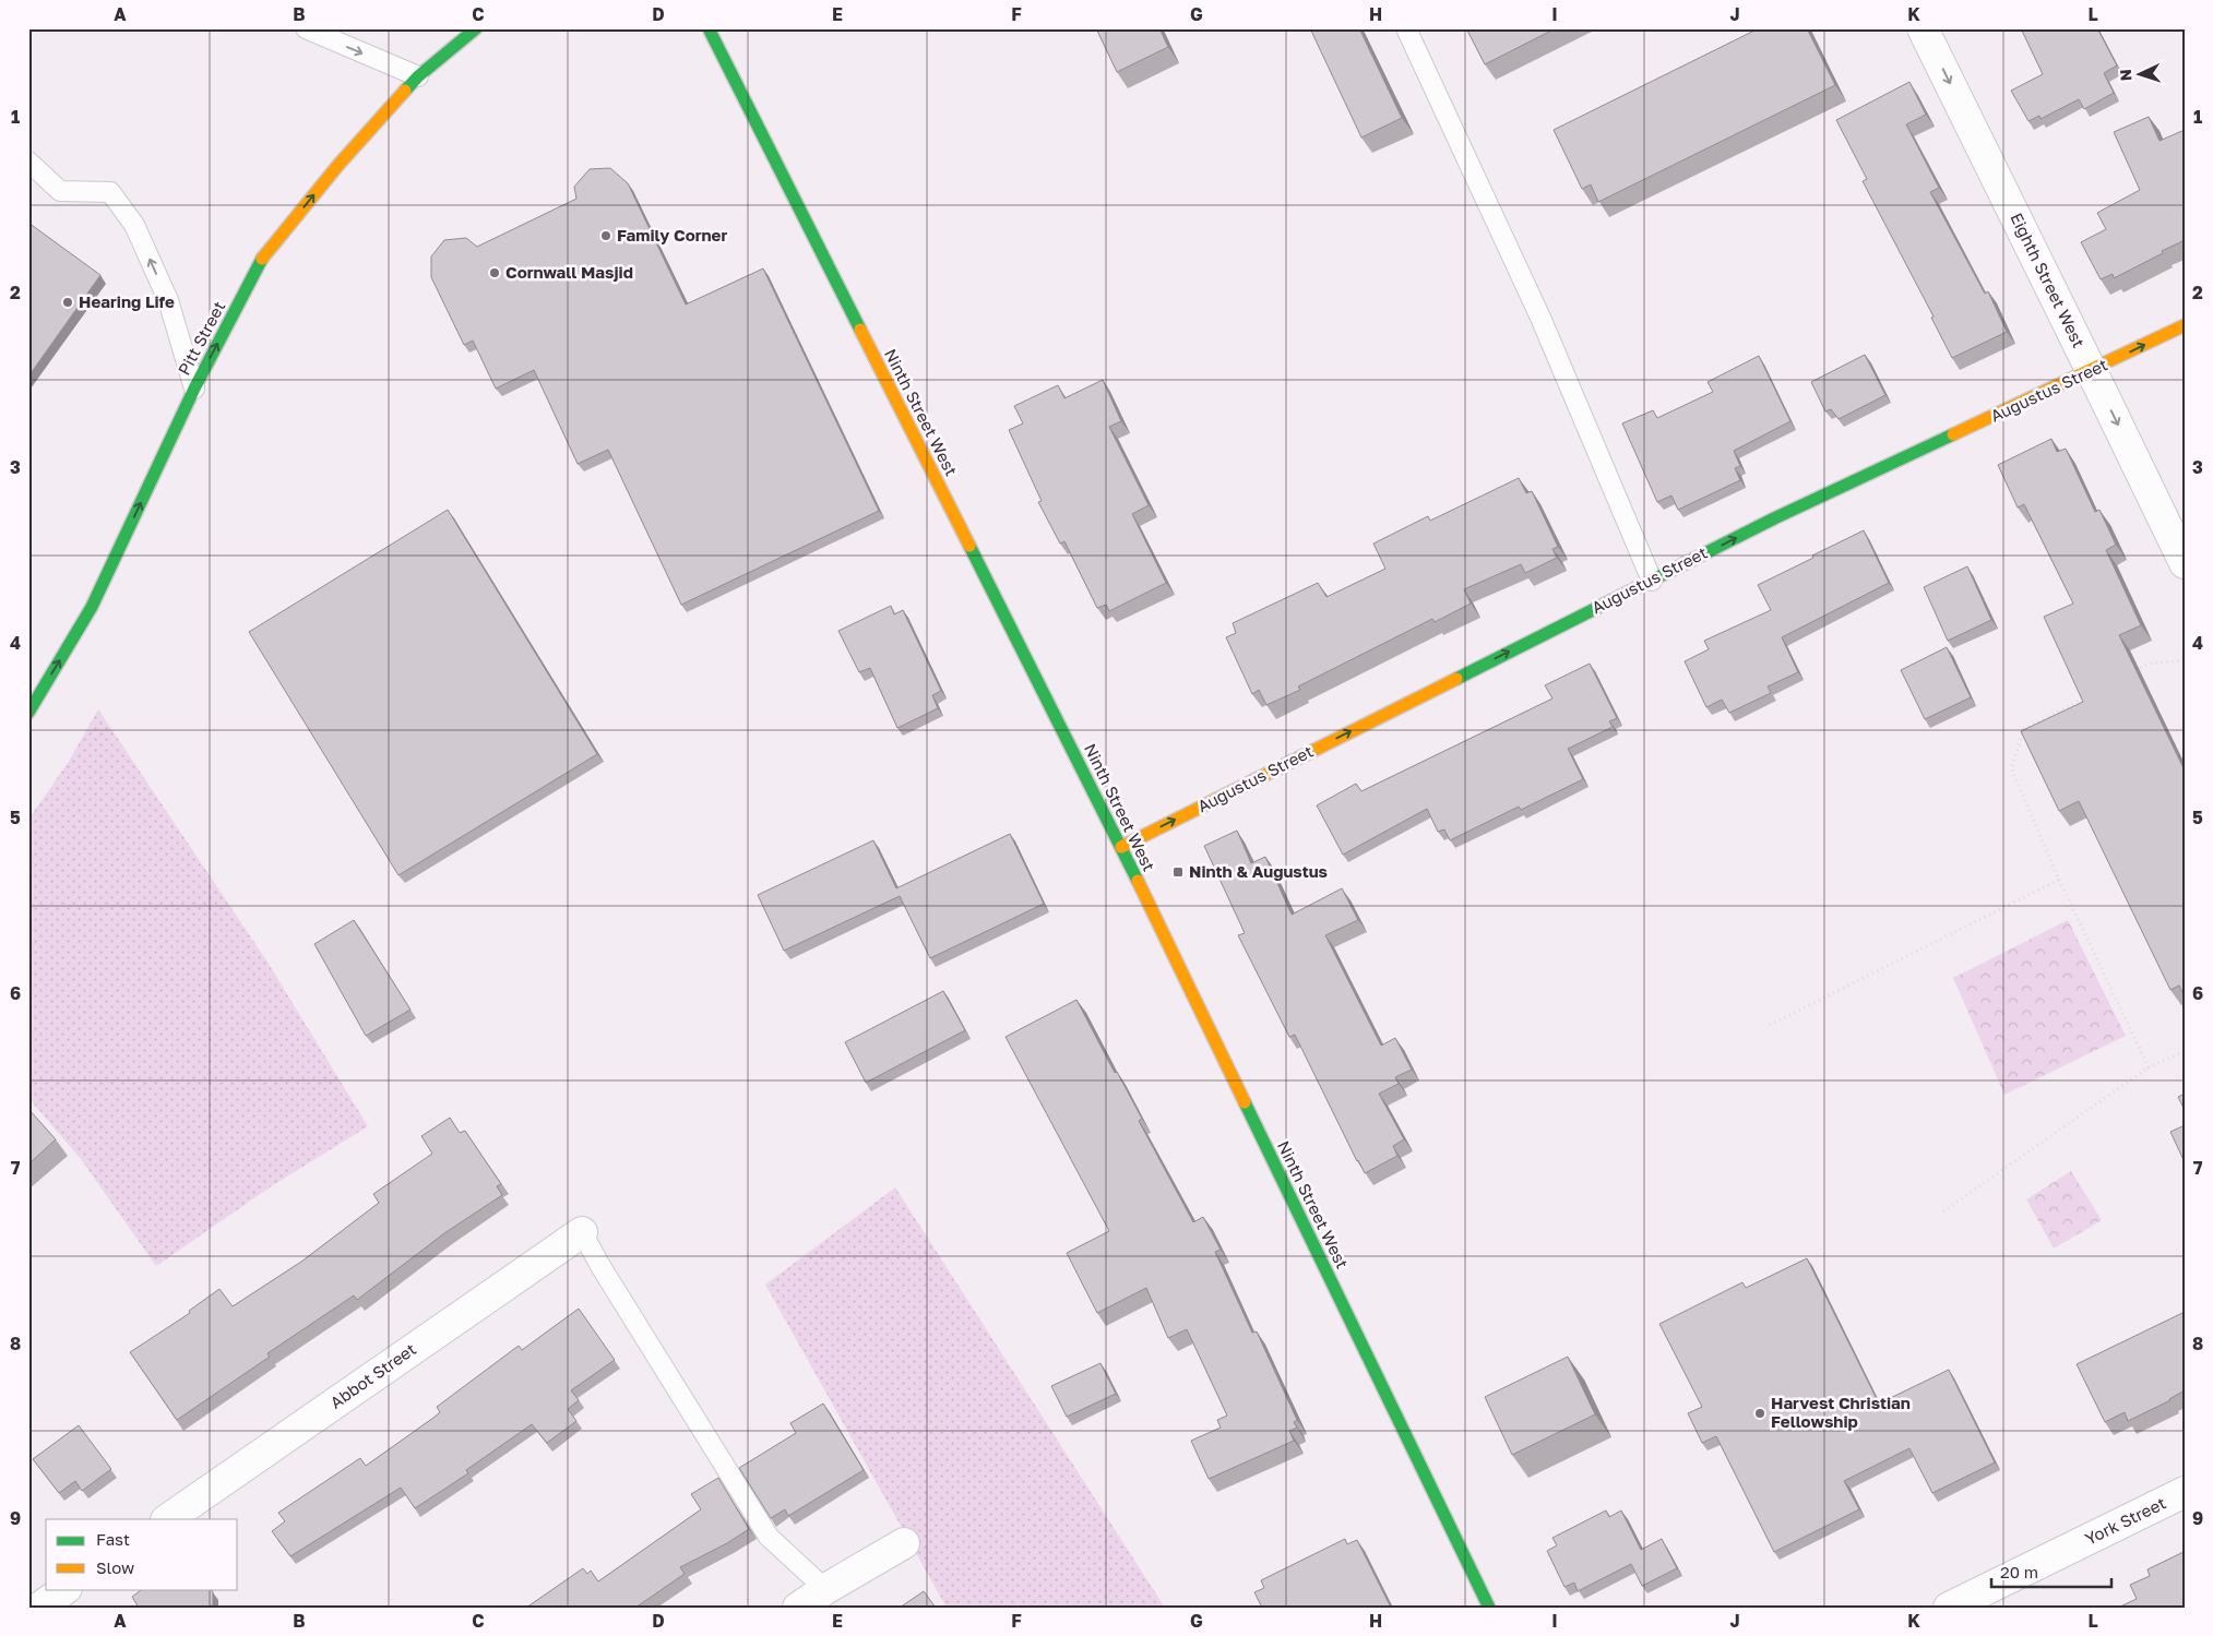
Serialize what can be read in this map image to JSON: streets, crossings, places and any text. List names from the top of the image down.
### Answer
{
  "streets": {
    "street": [
      "Eighth Street West",
      "Pitt Street",
      "Augustus Street",
      "Ninth Street West",
      "Abbot Street",
      "York Street"
    ]
  },
  "crossings": [
    ["Eighth Street West", "Augustus Street"],
    ["Augustus Street", "Ninth Street West"]
  ],
  "one_way": ["Eighth Street West", "Pitt Street", "Augustus Street"],
  "places": {
    "other": [
      "Family Corner",
      "Cornwall Masjid",
      "Hearing Life",
      "Harvest Christian Fellowship"
    ],
    "transit": ["Ninth & Augustus"]
  },
  "legend": ["Fast", "Slow"],
  "scale_bar": "20 m",
  "north": "left",
  "grid": {
    "columns": [
      "A",
      "B",
      "C",
      "D",
      "E",
      "F",
      "G",
      "H",
      "I",
      "J",
      "K",
      "L"
    ],
    "rows": [
      "1",
      "2",
      "3",
      "4",
      "5",
      "6",
      "7",
      "8",
      "9"
    ]
  }
}
